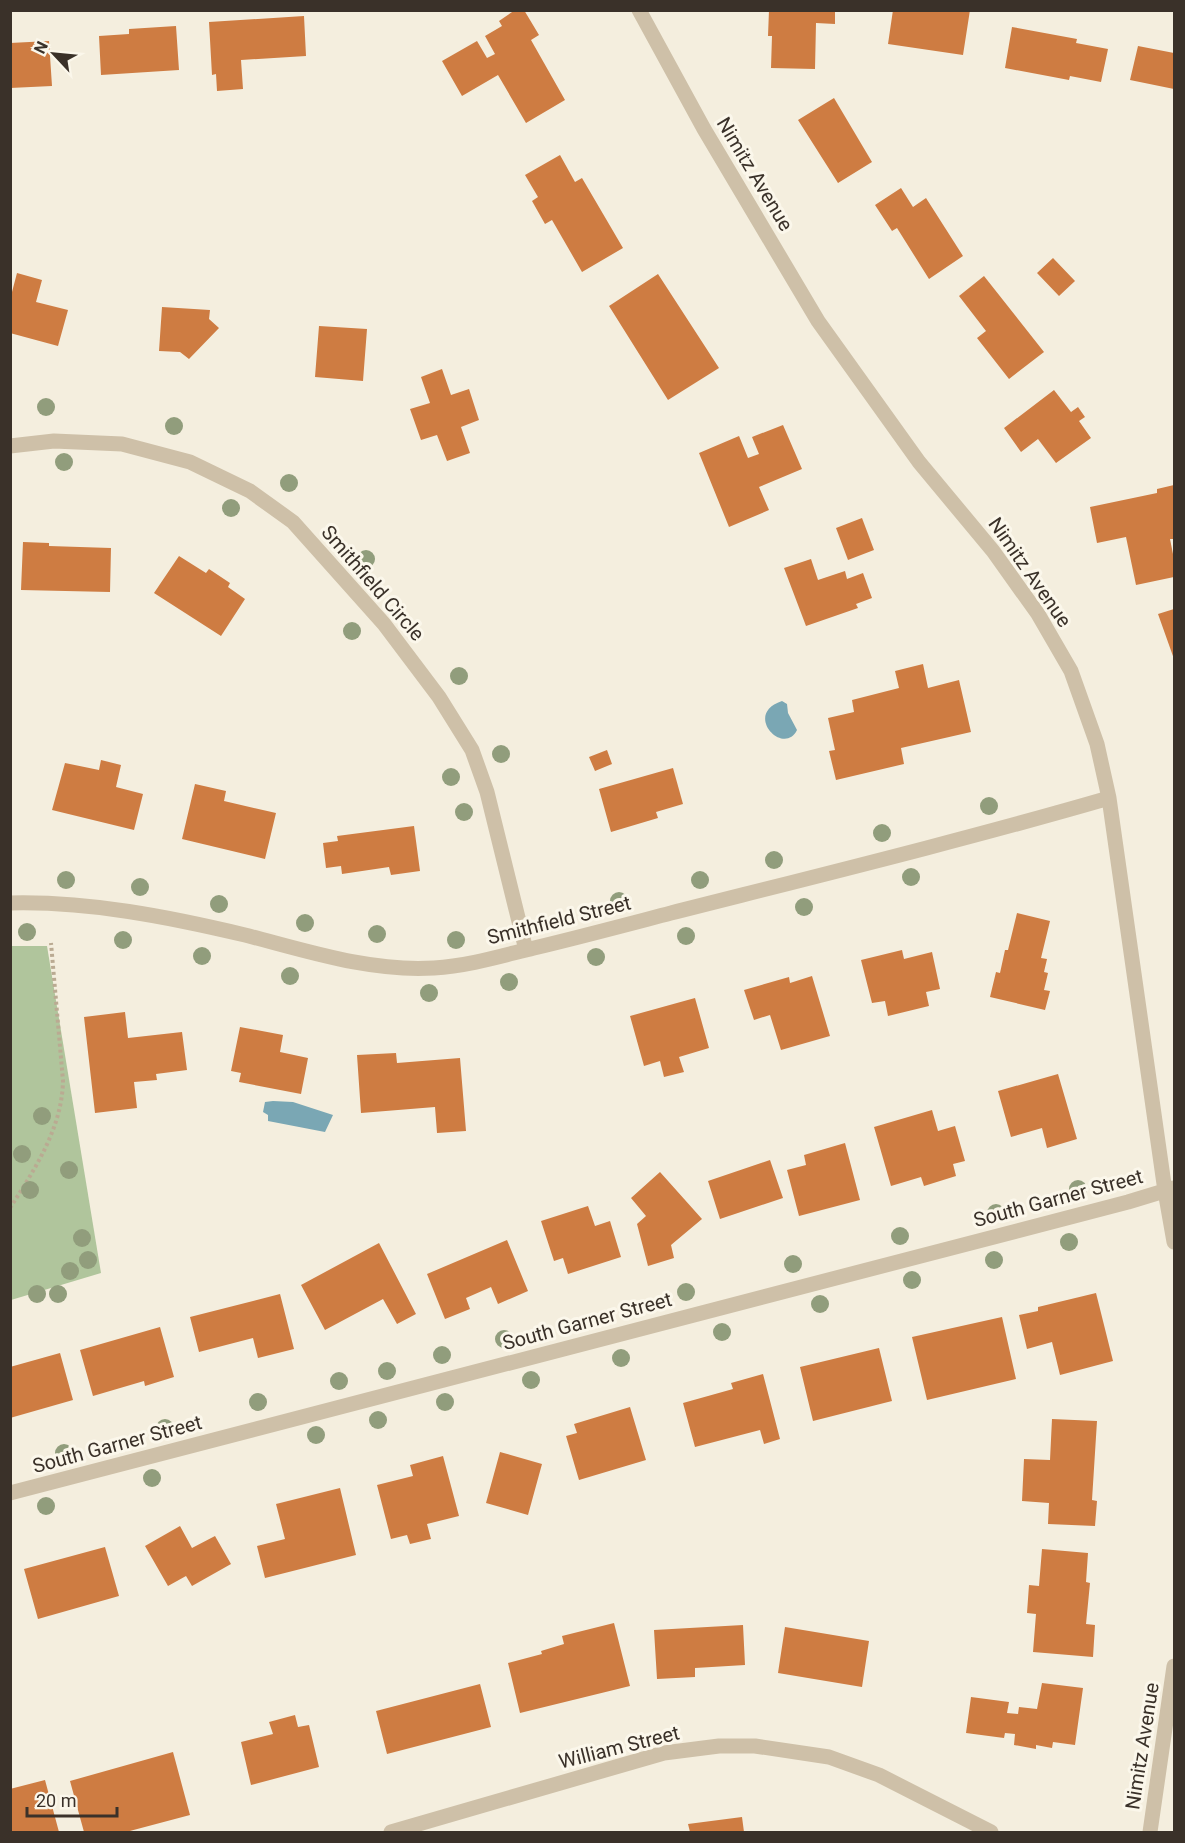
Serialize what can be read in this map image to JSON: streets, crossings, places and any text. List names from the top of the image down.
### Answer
{
  "streets": {
    "street": [
      "Nimitz Avenue",
      "Smithfield Circle",
      "Smithfield Street",
      "South Garner Street",
      "William Street"
    ]
  },
  "crossings": [
    ["Nimitz Avenue", "Smithfield Street"],
    ["Nimitz Avenue", "South Garner Street"],
    ["Smithfield Circle", "Smithfield Street"]
  ],
  "scale_bar": "20 m",
  "north": "top left"
}
